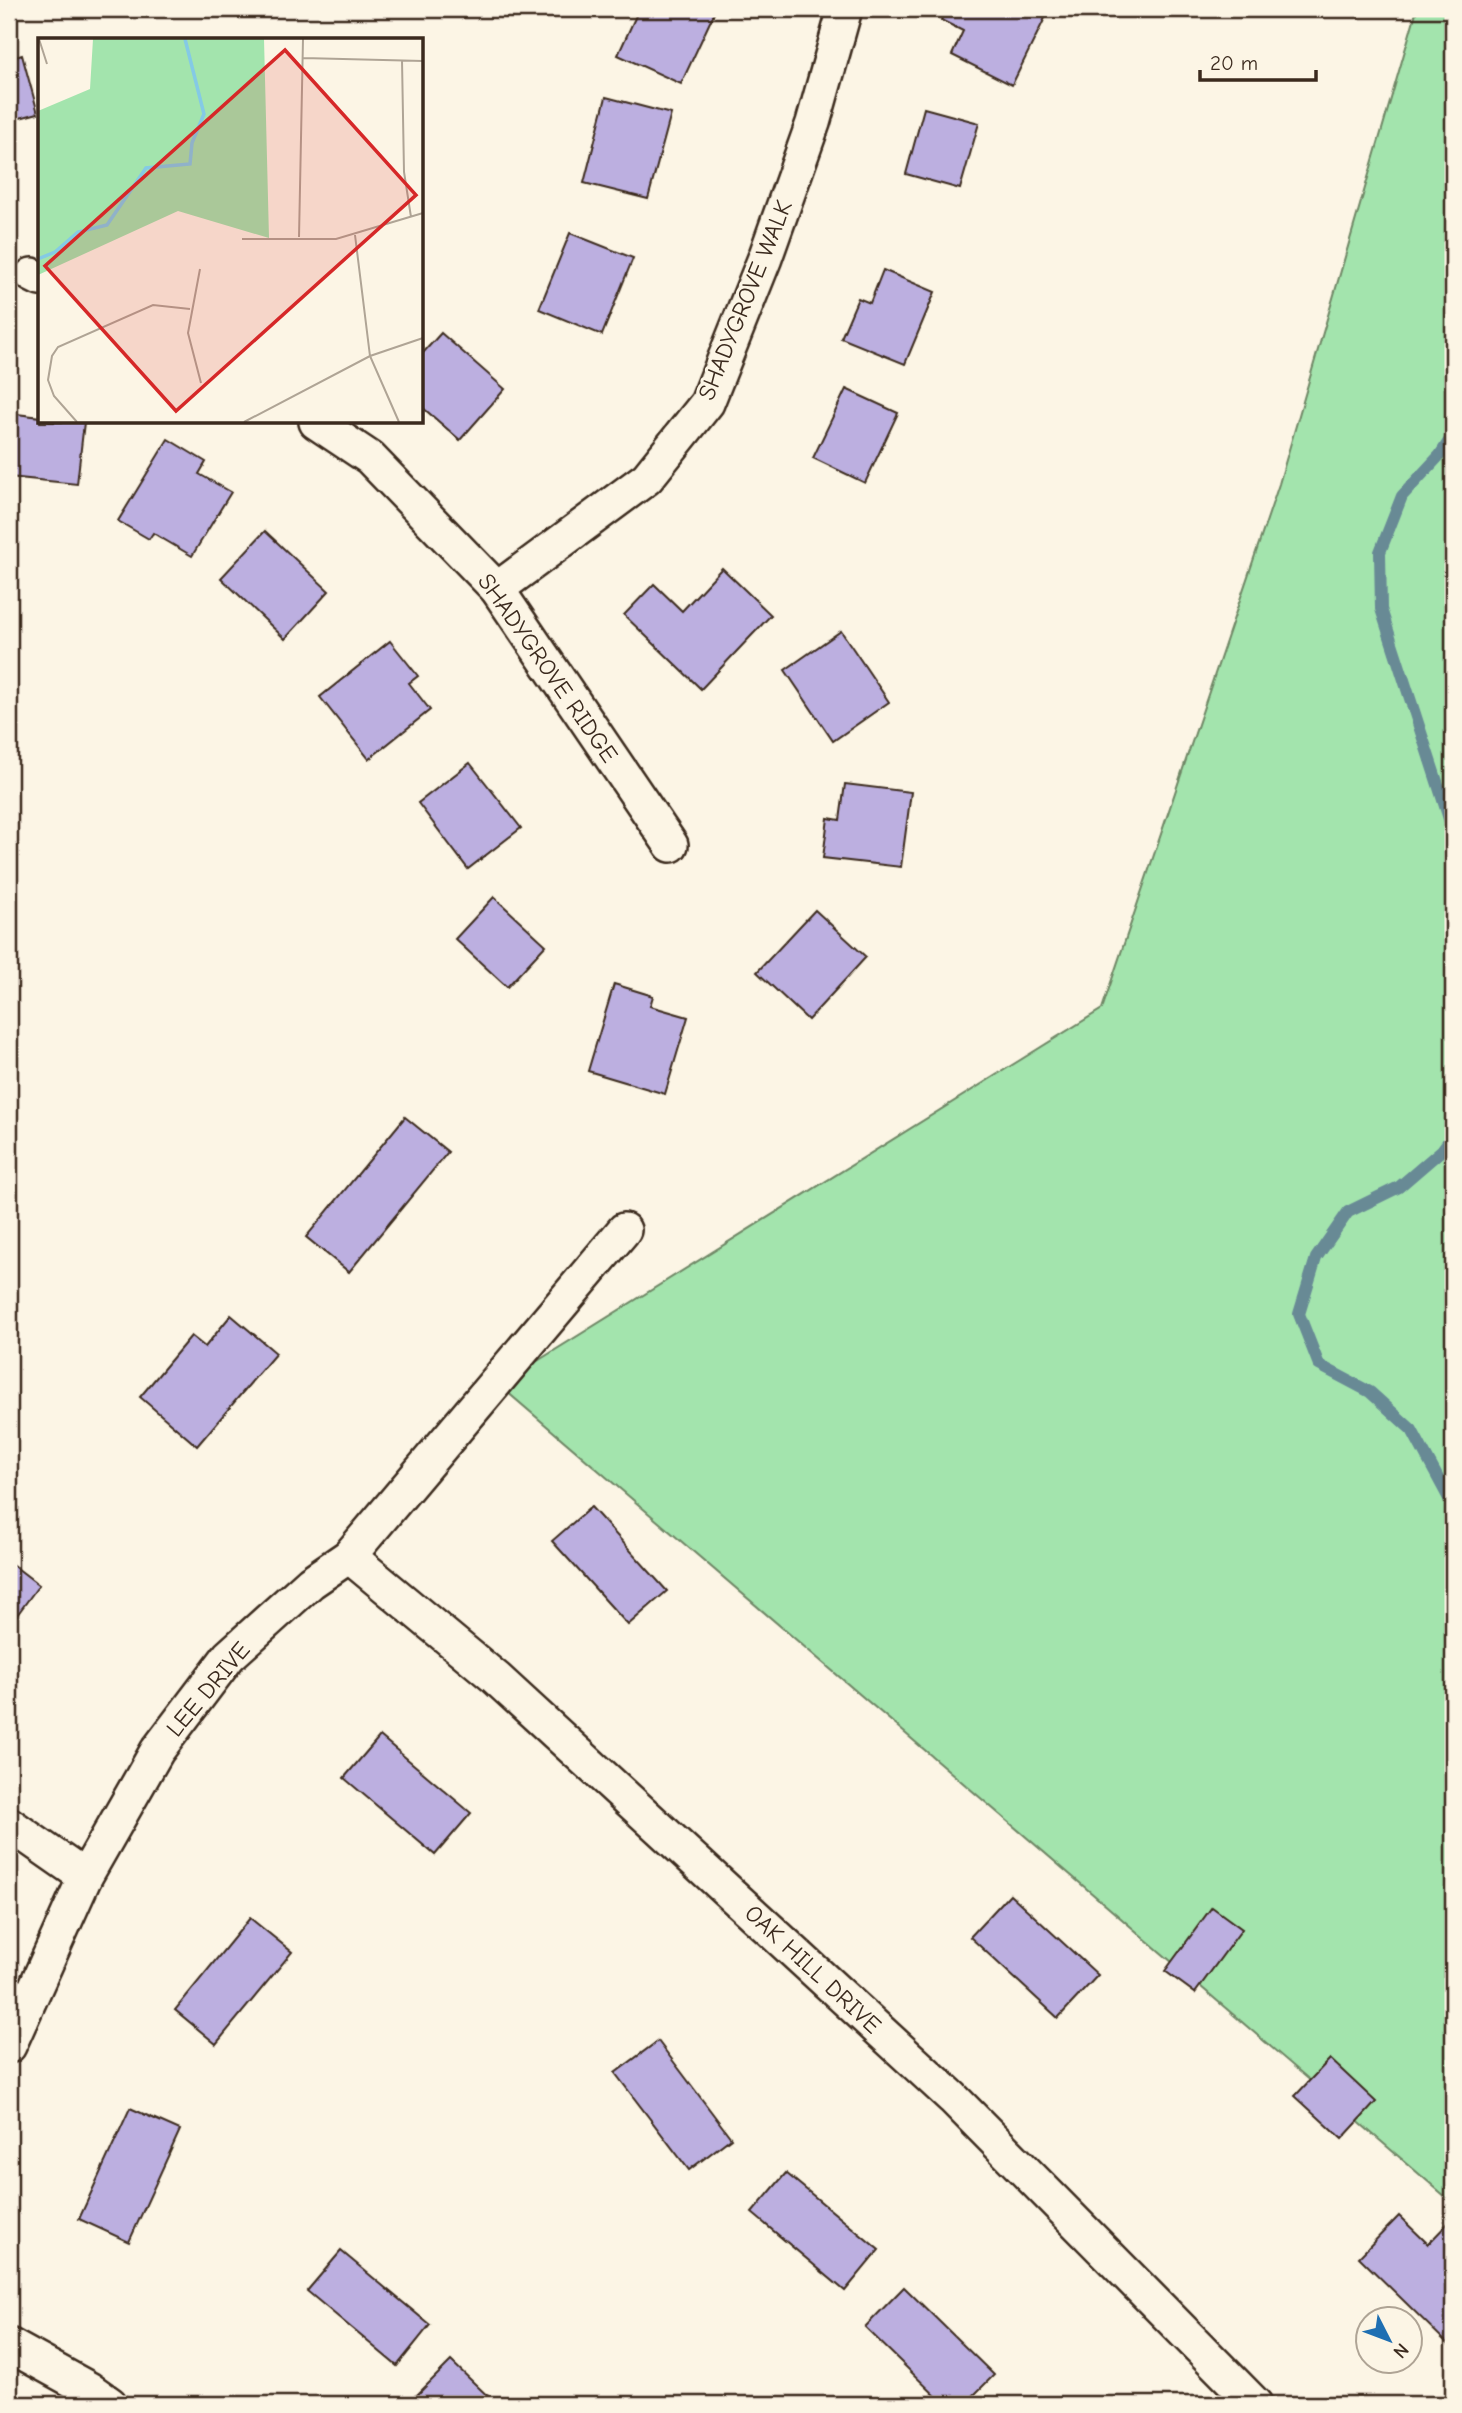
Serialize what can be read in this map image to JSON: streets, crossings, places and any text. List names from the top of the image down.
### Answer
{
  "streets": {
    "street": [
      "SHADYGROVE WALK",
      "SHADYGROVE RIDGE",
      "LEE DRIVE",
      "OAK HILL DRIVE"
    ]
  },
  "crossings": [
    ["SHADYGROVE WALK", "SHADYGROVE RIDGE"],
    ["LEE DRIVE", "OAK HILL DRIVE"]
  ],
  "scale_bar": "20 m",
  "north": "bottom right"
}
